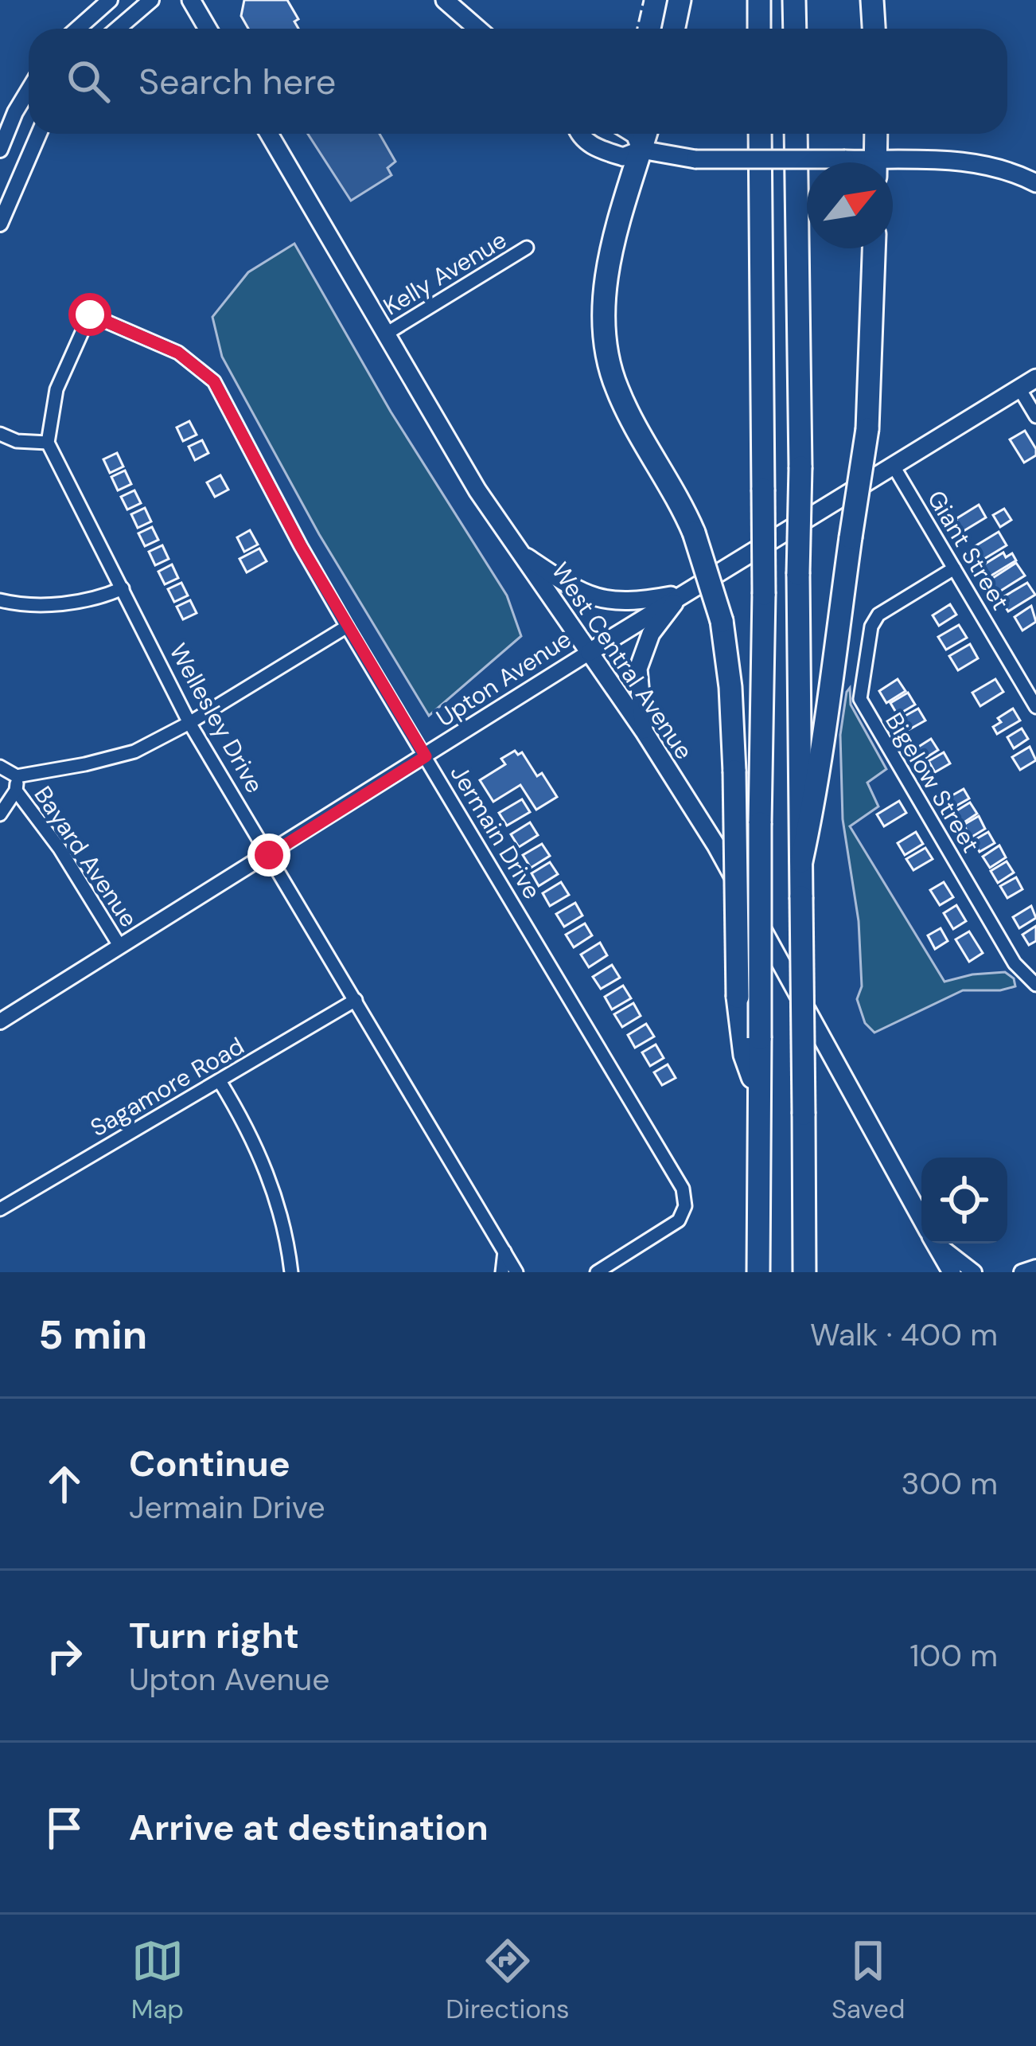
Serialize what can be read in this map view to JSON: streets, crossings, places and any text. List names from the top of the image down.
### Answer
{
  "streets": {
    "main road": ["West Central Avenue", "Upton Avenue"],
    "street": [
      "Kelly Avenue",
      "Giant Street",
      "Wellesley Drive",
      "Bigelow Street",
      "Jermain Drive",
      "Bayard Avenue",
      "Sagamore Road"
    ]
  },
  "crossings": [
    ["Kelly Avenue", "West Central Avenue"],
    ["Giant Street", "Upton Avenue"],
    ["Giant Street", "Bigelow Street"],
    ["West Central Avenue", "Upton Avenue"],
    ["Upton Avenue", "Wellesley Drive"],
    ["Upton Avenue", "Jermain Drive"],
    ["Upton Avenue", "Bayard Avenue"],
    ["Wellesley Drive", "Jermain Drive"],
    ["Wellesley Drive", "Sagamore Road"]
  ],
  "north": "top right",
  "page": {
    "search": "Search here",
    "heading": ["5 min", "Walk · 400 m"],
    "list": [
      ["Continue", "Jermain Drive", "300 m"],
      ["Turn right", "Upton Avenue", "100 m"],
      "Arrive at destination"
    ],
    "nav": ["Map", "Directions", "Saved"]
  }
}
